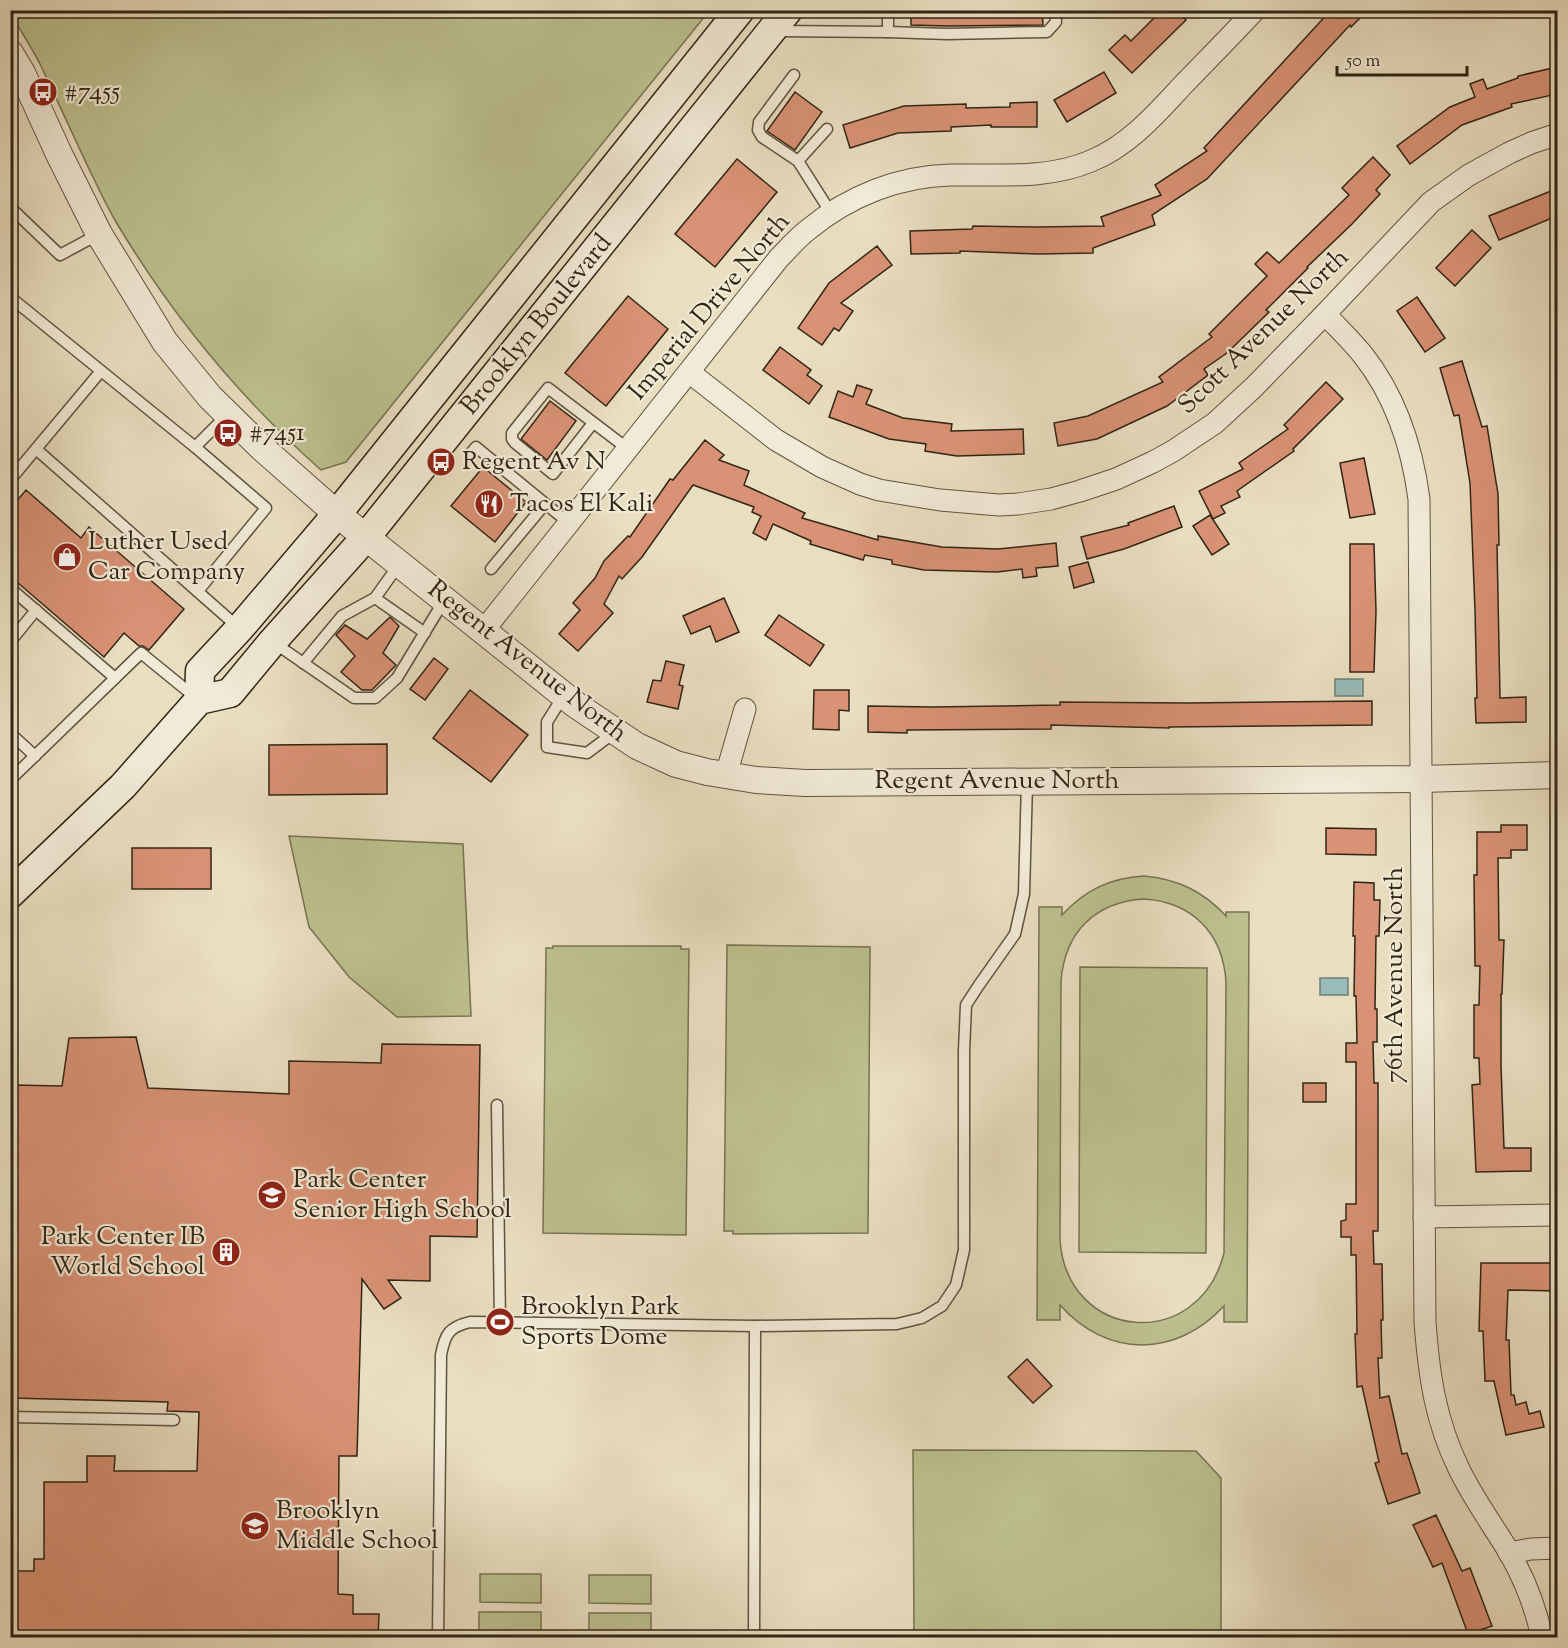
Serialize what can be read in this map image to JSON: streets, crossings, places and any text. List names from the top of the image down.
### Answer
{
  "streets": {
    "main road": ["Brooklyn Boulevard"],
    "street": [
      "Imperial Drive North",
      "Scott Avenue North",
      "Regent Avenue North",
      "76th Avenue North"
    ]
  },
  "crossings": [
    ["Imperial Drive North", "Scott Avenue North"],
    ["Imperial Drive North", "Regent Avenue North"],
    ["Brooklyn Boulevard", "Regent Avenue North"],
    ["Scott Avenue North", "76th Avenue North"],
    ["Regent Avenue North", "76th Avenue North"]
  ],
  "places": {
    "bus stop": ["#7455", "#7451", "Regent Av N"],
    "restaurant": ["Tacos El Kali"],
    "shop": ["Luther Used Car Company"],
    "school or university": ["Park Center Senior High School", "Brooklyn Middle School"],
    "building": ["Park Center IB World School"],
    "sports": ["Brooklyn Park Sports Dome"]
  },
  "scale_bar": "50 m"
}
